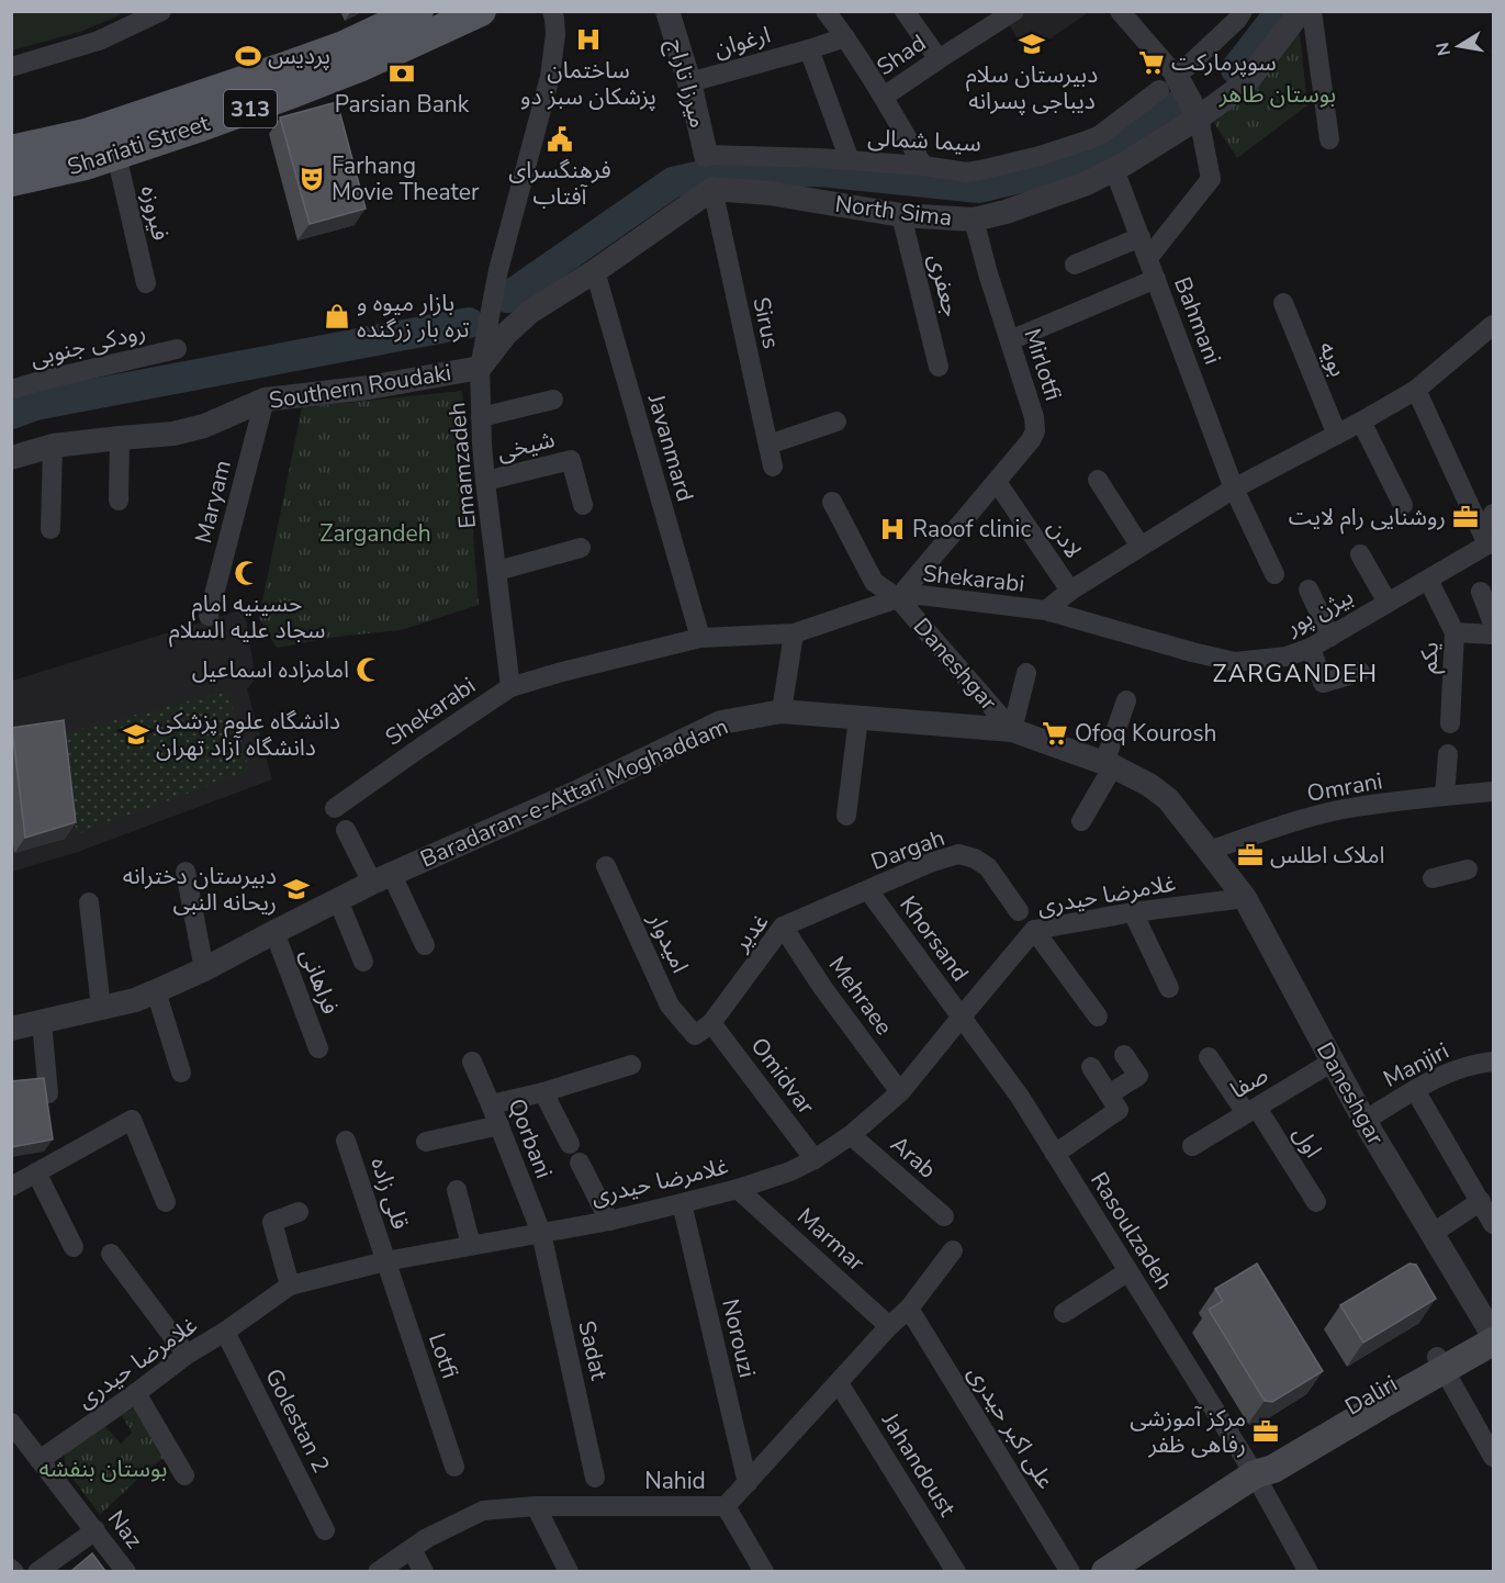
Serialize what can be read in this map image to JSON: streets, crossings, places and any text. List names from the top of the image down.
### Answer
{
  "streets": {
    "main road": ["313", "Shariati Street", "Daliri"],
    "street": [
      "ارغوان",
      "Shad",
      "میرزا تاراج",
      "سیما شمالی",
      "North Sima",
      "فیروزه",
      "جعفری",
      "Bahmani",
      "Sirus",
      "رودکی جنوبی",
      "بویه",
      "Mirlotfi",
      "Southern Roudaki",
      "شیخی",
      "Javanmard",
      "Emamzadeh",
      "Maryam",
      "لادن",
      "Shekarabi",
      "بیژن پور",
      "یکم",
      "Daneshgar",
      "Omrani",
      "Baradaran-e-Attari Moghaddam",
      "Dargah",
      "غلامرضا حیدری",
      "غدیر",
      "Khorsand",
      "امیدوار",
      "فراهانی",
      "Mehraee",
      "Manjiri",
      "Omidvar",
      "صفا",
      "Qorbani",
      "اول",
      "Arab",
      "قلی زاده",
      "Rasoulzadeh",
      "Marmar",
      "Norouzi",
      "Sadat",
      "Lotfi",
      "Golestan 2",
      "علی اکبر حیدری",
      "Jahandoust",
      "Nahid",
      "Naz"
    ]
  },
  "crossings": [
    ["ارغوان", "میرزا تاراج"],
    ["میرزا تاراج", "سیما شمالی"],
    ["Shariati Street", "فیروزه"],
    ["North Sima", "جعفری"],
    ["North Sima", "Bahmani"],
    ["North Sima", "Sirus"],
    ["North Sima", "Mirlotfi"],
    ["Bahmani", "Shekarabi"],
    ["بویه", "Shekarabi"],
    ["Mirlotfi", "لادن"],
    ["Mirlotfi", "Shekarabi"],
    ["Mirlotfi", "Daneshgar"],
    ["Southern Roudaki", "Emamzadeh"],
    ["Southern Roudaki", "Maryam"],
    ["شیخی", "Emamzadeh"],
    ["Javanmard", "Shekarabi"],
    ["Emamzadeh", "Shekarabi"],
    ["لادن", "Shekarabi"],
    ["Shekarabi", "بیژن پور"],
    ["Shekarabi", "Daneshgar"],
    ["Daneshgar", "Omrani"],
    ["Daneshgar", "Baradaran-e-Attari Moghaddam"],
    ["Daneshgar", "غلامرضا حیدری"],
    ["Daneshgar", "Manjiri"],
    ["Daneshgar", "صفا"],
    ["Daneshgar", "Daliri"],
    ["Omrani", "Baradaran-e-Attari Moghaddam"],
    ["Baradaran-e-Attari Moghaddam", "فراهانی"],
    ["Dargah", "غدیر"],
    ["Dargah", "Khorsand"],
    ["غلامرضا حیدری", "Khorsand"],
    ["غلامرضا حیدری", "Mehraee"],
    ["غلامرضا حیدری", "Omidvar"],
    ["غلامرضا حیدری", "Qorbani"],
    ["غلامرضا حیدری", "Arab"],
    ["غلامرضا حیدری", "قلی زاده"],
    ["غلامرضا حیدری", "Rasoulzadeh"],
    ["غلامرضا حیدری", "Marmar"],
    ["غلامرضا حیدری", "Norouzi"],
    ["غلامرضا حیدری", "Sadat"],
    ["غلامرضا حیدری", "Lotfi"],
    ["غلامرضا حیدری", "Golestan 2"],
    ["غلامرضا حیدری", "Naz"],
    ["غدیر", "Khorsand"],
    ["غدیر", "امیدوار"],
    ["غدیر", "Mehraee"],
    ["غدیر", "Omidvar"],
    ["Khorsand", "Rasoulzadeh"],
    ["امیدوار", "Omidvar"],
    ["صفا", "اول"],
    ["Qorbani", "Sadat"],
    ["قلی زاده", "Lotfi"],
    ["Rasoulzadeh", "Daliri"],
    ["Marmar", "Nahid"],
    ["Norouzi", "Nahid"],
    ["علی اکبر حیدری", "Nahid"],
    ["Jahandoust", "Nahid"]
  ],
  "districts": ["ZARGANDEH"],
  "parks": ["بوستان طاهر", "Zargandeh", "بوستان بنفشه"],
  "places": {
    "hospital": ["ساختمان پزشکان سبز دو", "Raoof clinic"],
    "school or university": ["دبیرستان سلام دیباجی پسرانه", "دانشگاه علوم پزشکی دانشگاه آزاد تهران", "دبیرستان دخترانه ریحانه النبی"],
    "sports": ["پردیس"],
    "supermarket": ["سوپرمارکت", "Ofoq Kourosh"],
    "bank": ["Parsian Bank"],
    "public building": ["فرهنگسرای آفتاب"],
    "theatre": ["Farhang Movie Theater"],
    "shop": ["بازار میوه و تره بار زرگنده"],
    "office": ["روشنایی رام لایت", "املاک اطلس", "مرکز آموزشی رفاهی ظفر"],
    "mosque": ["حسینیه امام سجاد علیه السلام", "امامزاده اسماعیل"]
  },
  "north": "left"
}
